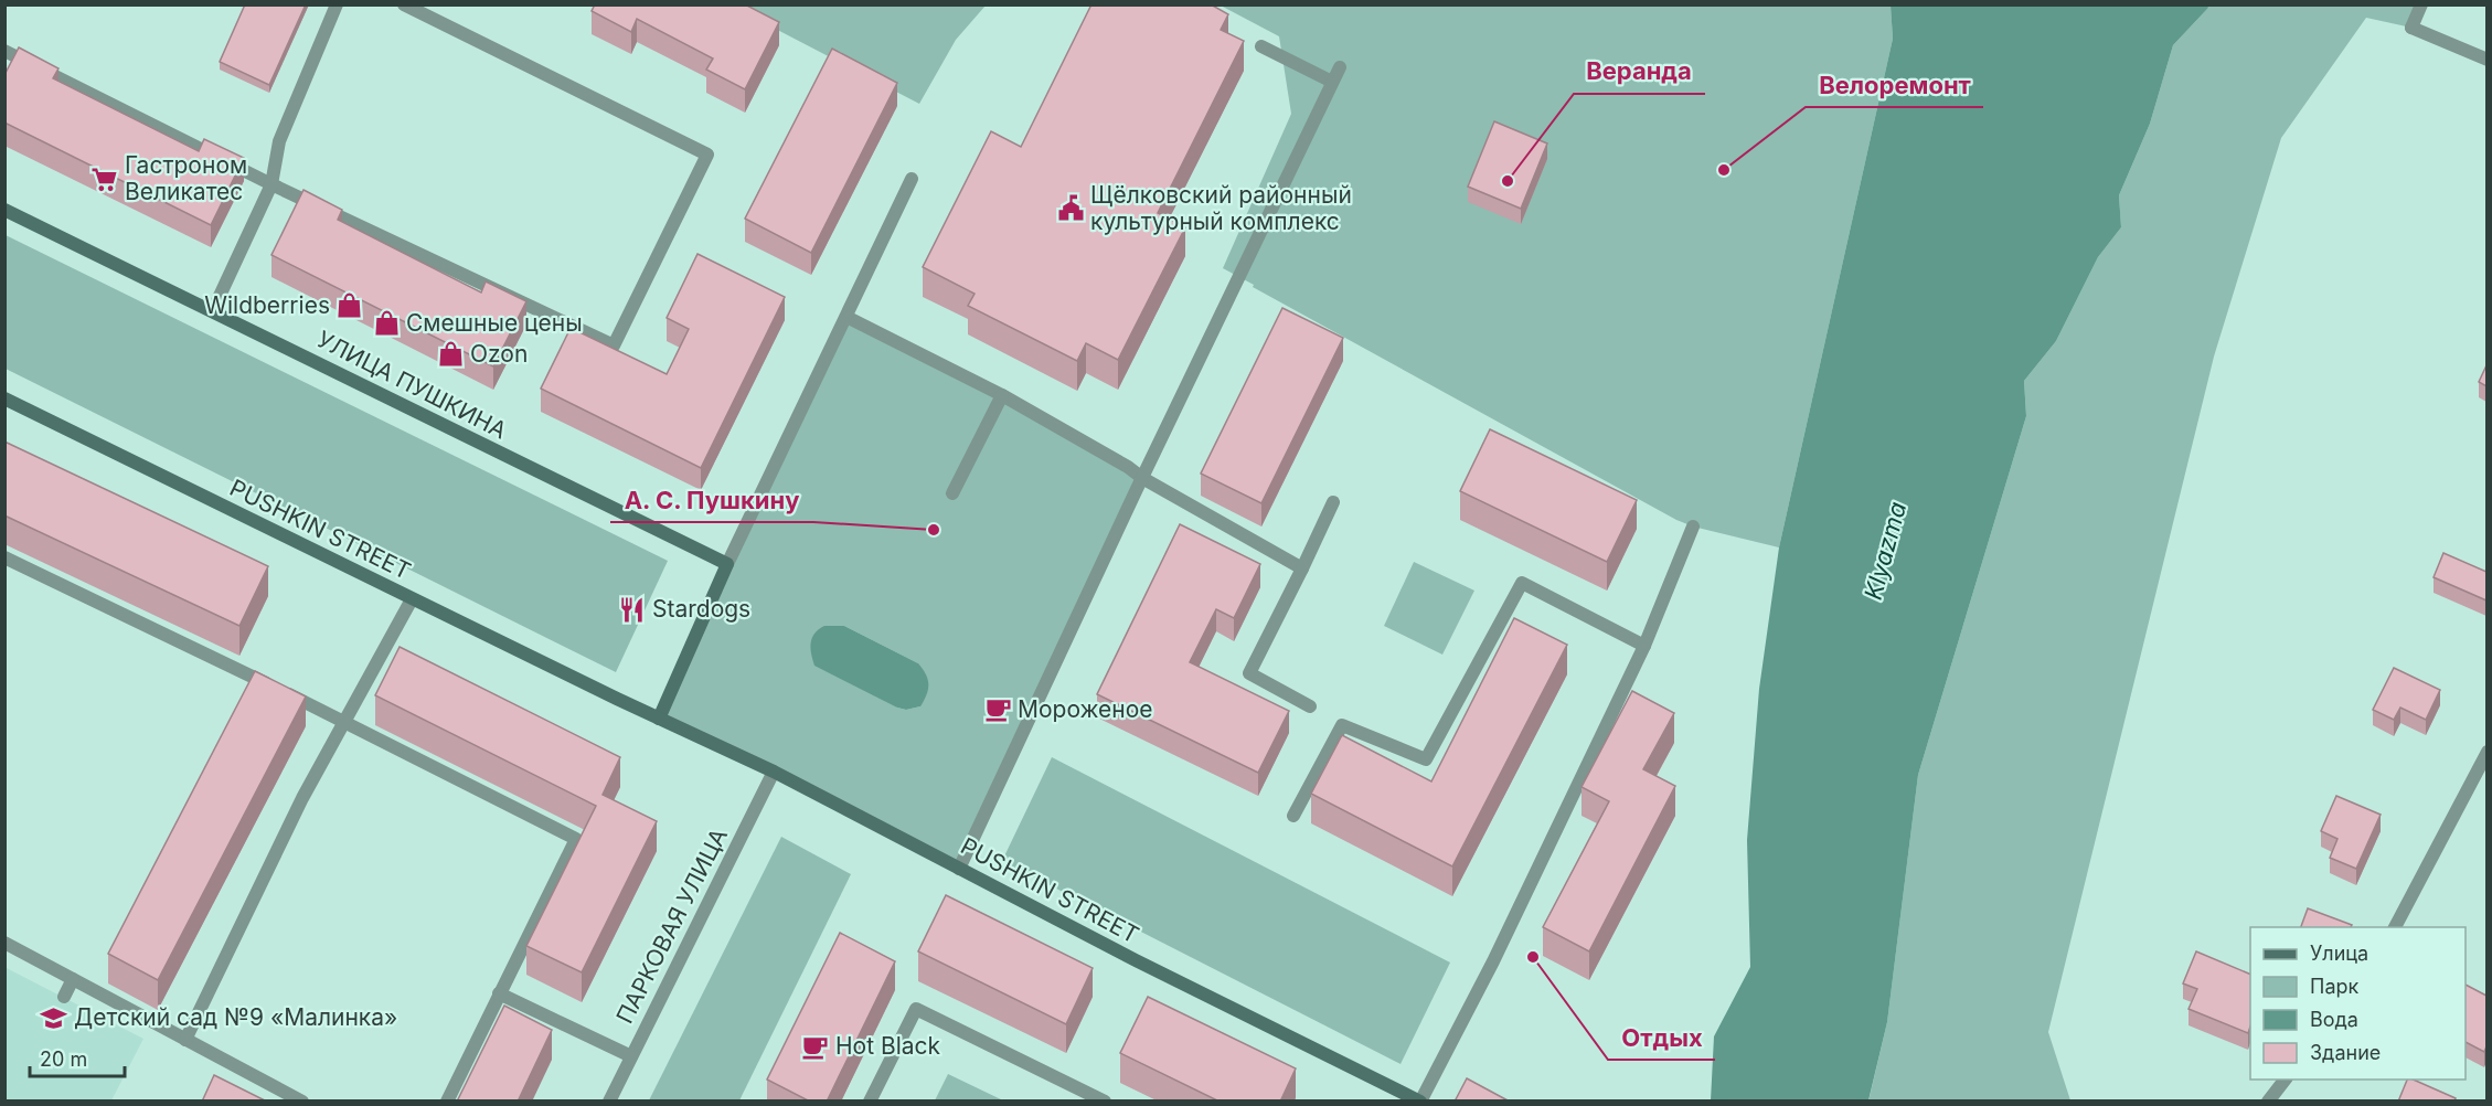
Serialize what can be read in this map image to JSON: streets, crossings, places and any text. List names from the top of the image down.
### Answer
{
  "streets": {
    "street": ["УЛИЦА ПУШКИНА", "PUSHKIN STREET", "ПАРКОВАЯ УЛИЦА"]
  },
  "crossings": [
    ["PUSHKIN STREET", "ПАРКОВАЯ УЛИЦА"]
  ],
  "water": ["Klyazma"],
  "places": {
    "other": [
      "Велоремонт",
      "Веранда",
      "А. С. Пушкину",
      "Отдых"
    ],
    "supermarket": ["Гастроном Великатес"],
    "public building": ["Щёлковский районный культурный комплекс"],
    "shop": ["Wildberries", "Смешные цены", "Ozon"],
    "restaurant": ["Stardogs"],
    "cafe": ["Мороженое", "Hot Black"],
    "school or university": ["Детский сад №9 «Малинка»"]
  },
  "legend": [
    "Улица",
    "Парк",
    "Вода",
    "Здание"
  ],
  "scale_bar": "20 m"
}
